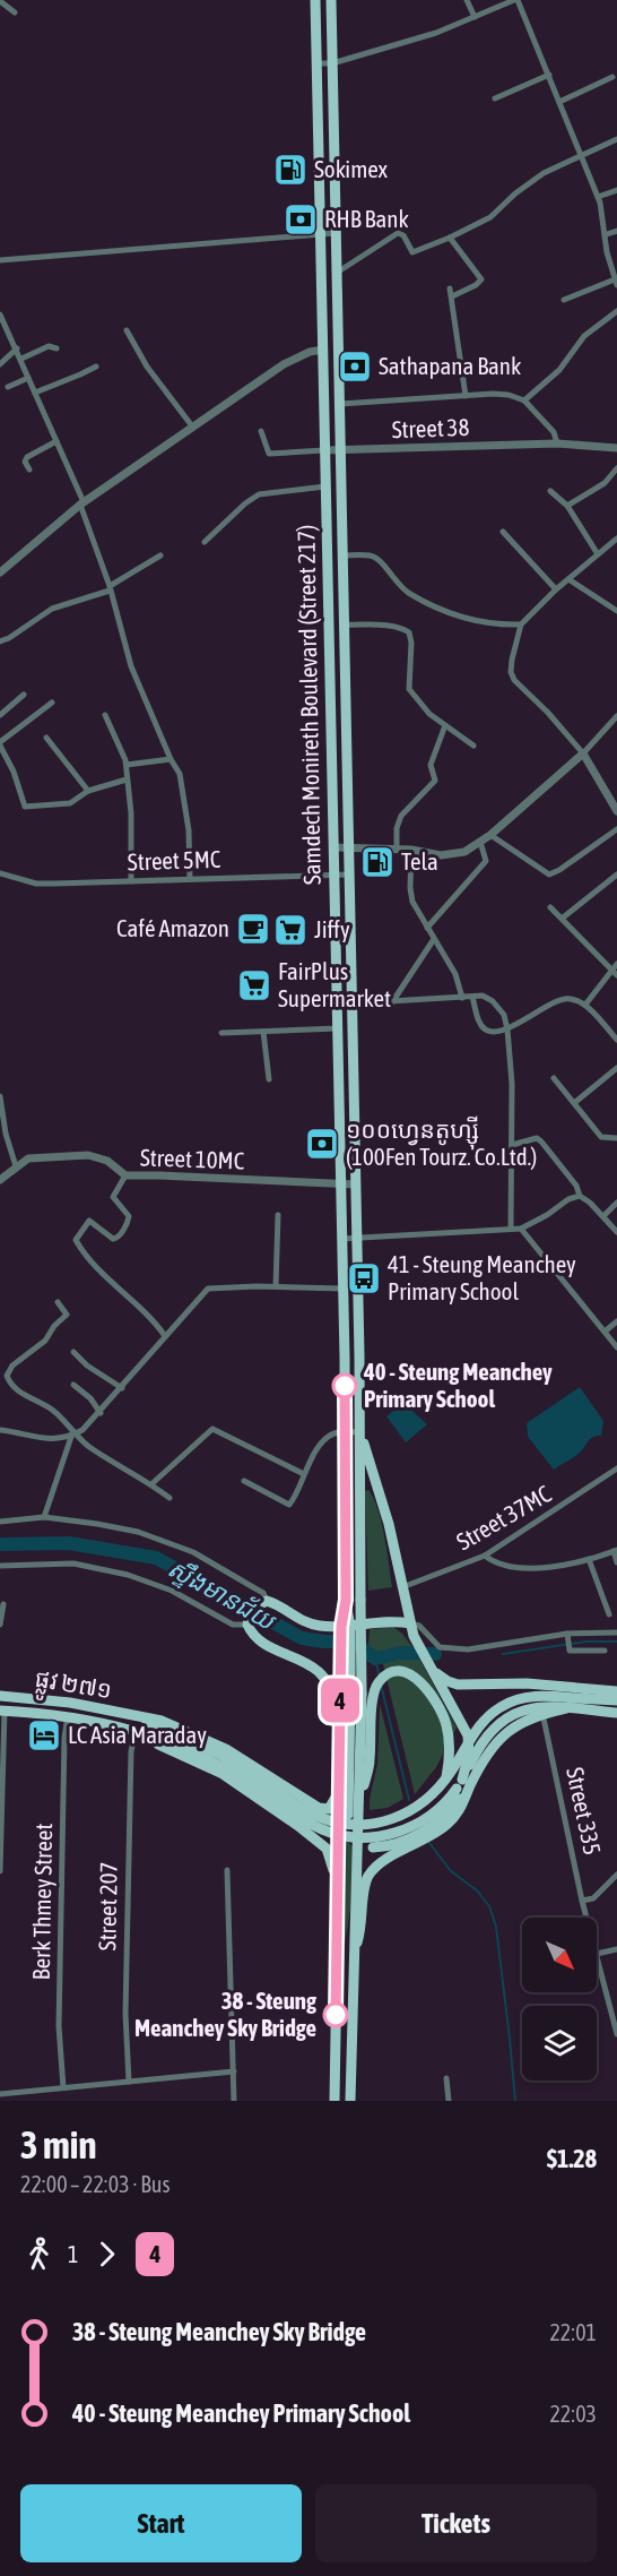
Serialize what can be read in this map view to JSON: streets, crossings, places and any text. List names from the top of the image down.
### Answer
{
  "streets": {
    "main road": ["Samdech Monireth Boulevard (Street 217)", "ផ្លូវ ២៧១"],
    "street": [
      "Street 38",
      "Street 5MC",
      "Street 10MC",
      "Street 37MC",
      "Street 335",
      "Berk Thmey Street",
      "Street 207"
    ]
  },
  "crossings": [
    ["Street 38", "Samdech Monireth Boulevard (Street 217)"],
    ["Samdech Monireth Boulevard (Street 217)", "Street 5MC"],
    ["Samdech Monireth Boulevard (Street 217)", "Street 10MC"],
    ["ផ្លូវ ២៧១", "Berk Thmey Street"],
    ["ផ្លូវ ២៧១", "Street 207"]
  ],
  "water": ["ស្ទឹងមានជ័យ"],
  "places": {
    "fuel station": ["Sokimex", "Tela"],
    "bank": ["RHB Bank", "Sathapana Bank", "១០០ហ្វេនតូហ្ស៊ី (100Fen Tourz. Co.Ltd.)"],
    "cafe": ["Café Amazon"],
    "supermarket": ["Jiffy", "FairPlus Supermarket"],
    "bus stop": ["41 - Steung Meanchey Primary School"],
    "other": ["40 - Steung Meanchey Primary School", "38 - Steung Meanchey Sky Bridge"],
    "hotel": ["LC Asia Maraday"]
  },
  "lines": ["bus line 4"],
  "north": "bottom right",
  "page": {
    "on_map": "4",
    "heading": ["3 min", "22:00 – 22:03 · Bus", "$1.28"],
    "legs": ["1", "4"],
    "list": [
      {
        "name": "38 - Steung Meanchey Sky Bridge",
        "value": "22:01"
      },
      {
        "name": "40 - Steung Meanchey Primary School",
        "value": "22:03"
      }
    ],
    "buttons": ["Start", "Tickets"]
  }
}
